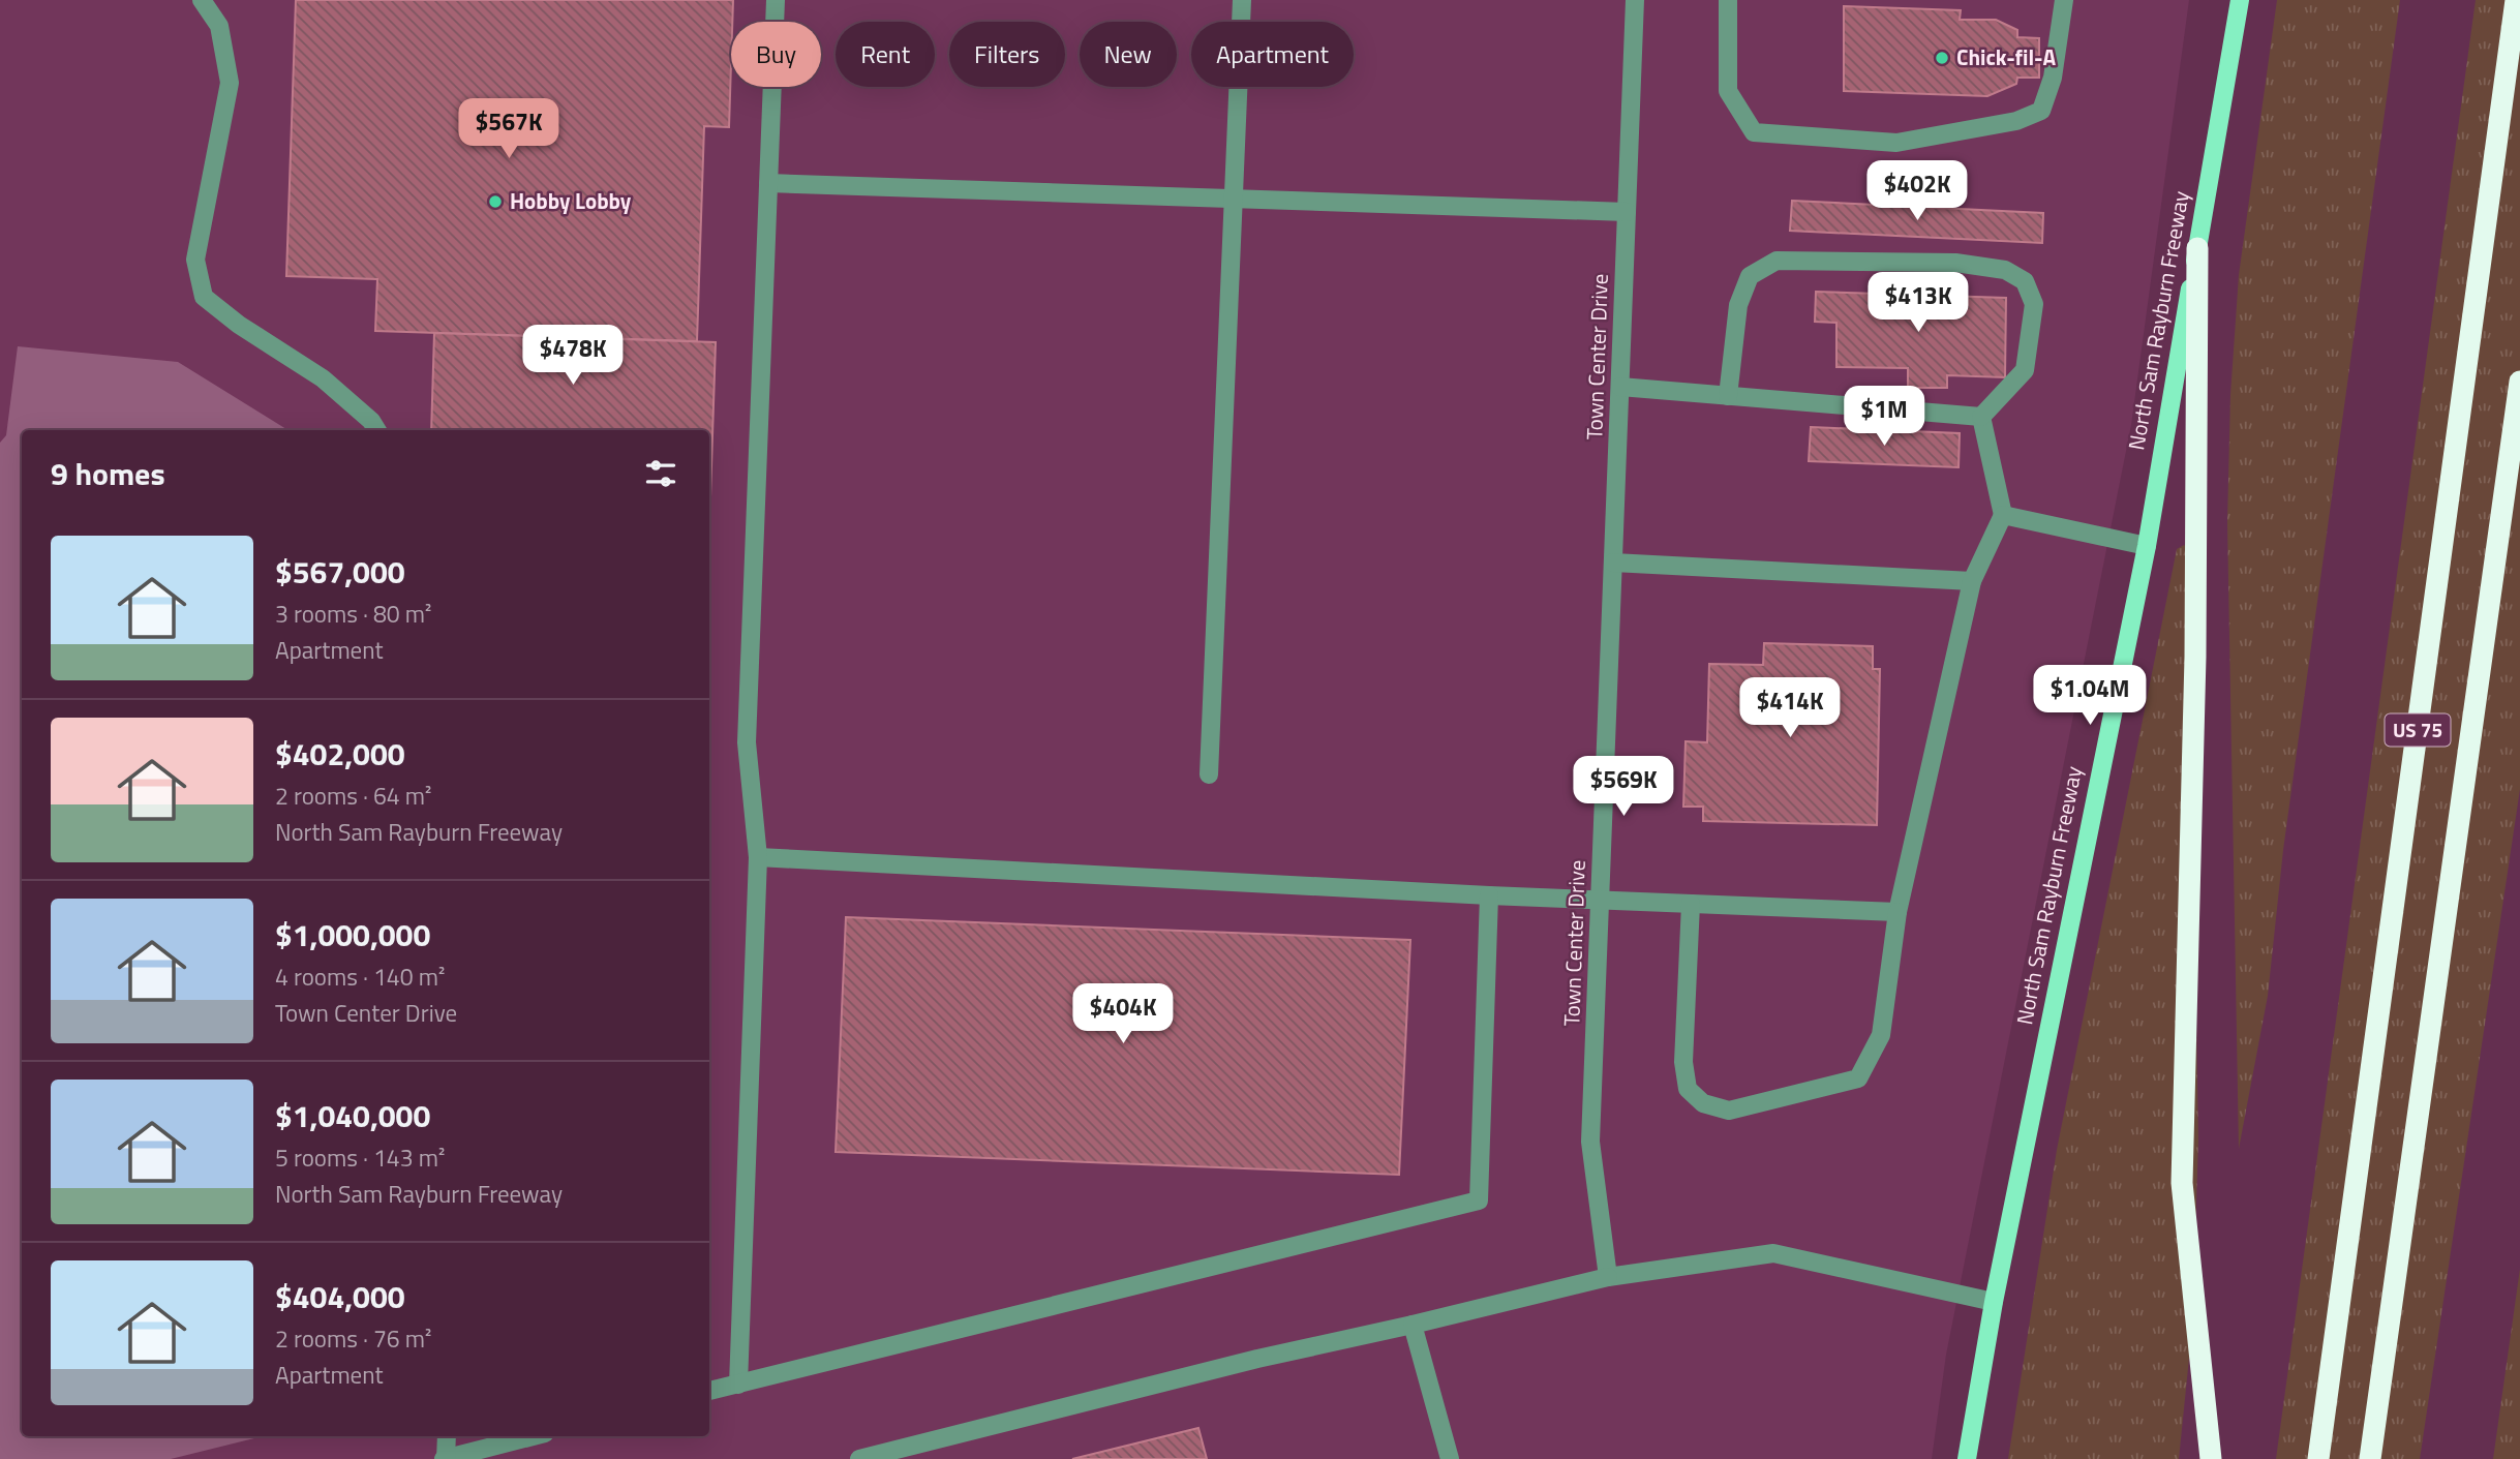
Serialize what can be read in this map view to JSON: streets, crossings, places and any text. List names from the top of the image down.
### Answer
{
  "streets": {
    "highway": ["US 75"],
    "main road": ["North Sam Rayburn Freeway"],
    "street": ["Town Center Drive"]
  },
  "places": ["Chick-fil-A", "Hobby Lobby"],
  "page": {
    "chip": [
      "Buy",
      "Rent",
      "Filters",
      "New",
      "Apartment"
    ],
    "price": [
      "$567K",
      "$402K",
      "$413K",
      "$478K",
      "$1M",
      "$1.04M",
      "$414K",
      "$569K",
      "$404K"
    ],
    "heading": "9 homes",
    "list": [
      {
        "name": "$567,000",
        "note": "3 rooms · 80 m² · Apartment"
      },
      {
        "name": "$402,000",
        "note": "2 rooms · 64 m² · North Sam Rayburn Freeway"
      },
      {
        "name": "$1,000,000",
        "note": "4 rooms · 140 m² · Town Center Drive"
      },
      {
        "name": "$1,040,000",
        "note": "5 rooms · 143 m² · North Sam Rayburn Freeway"
      },
      {
        "name": "$404,000",
        "note": "2 rooms · 76 m² · Apartment"
      }
    ]
  }
}
